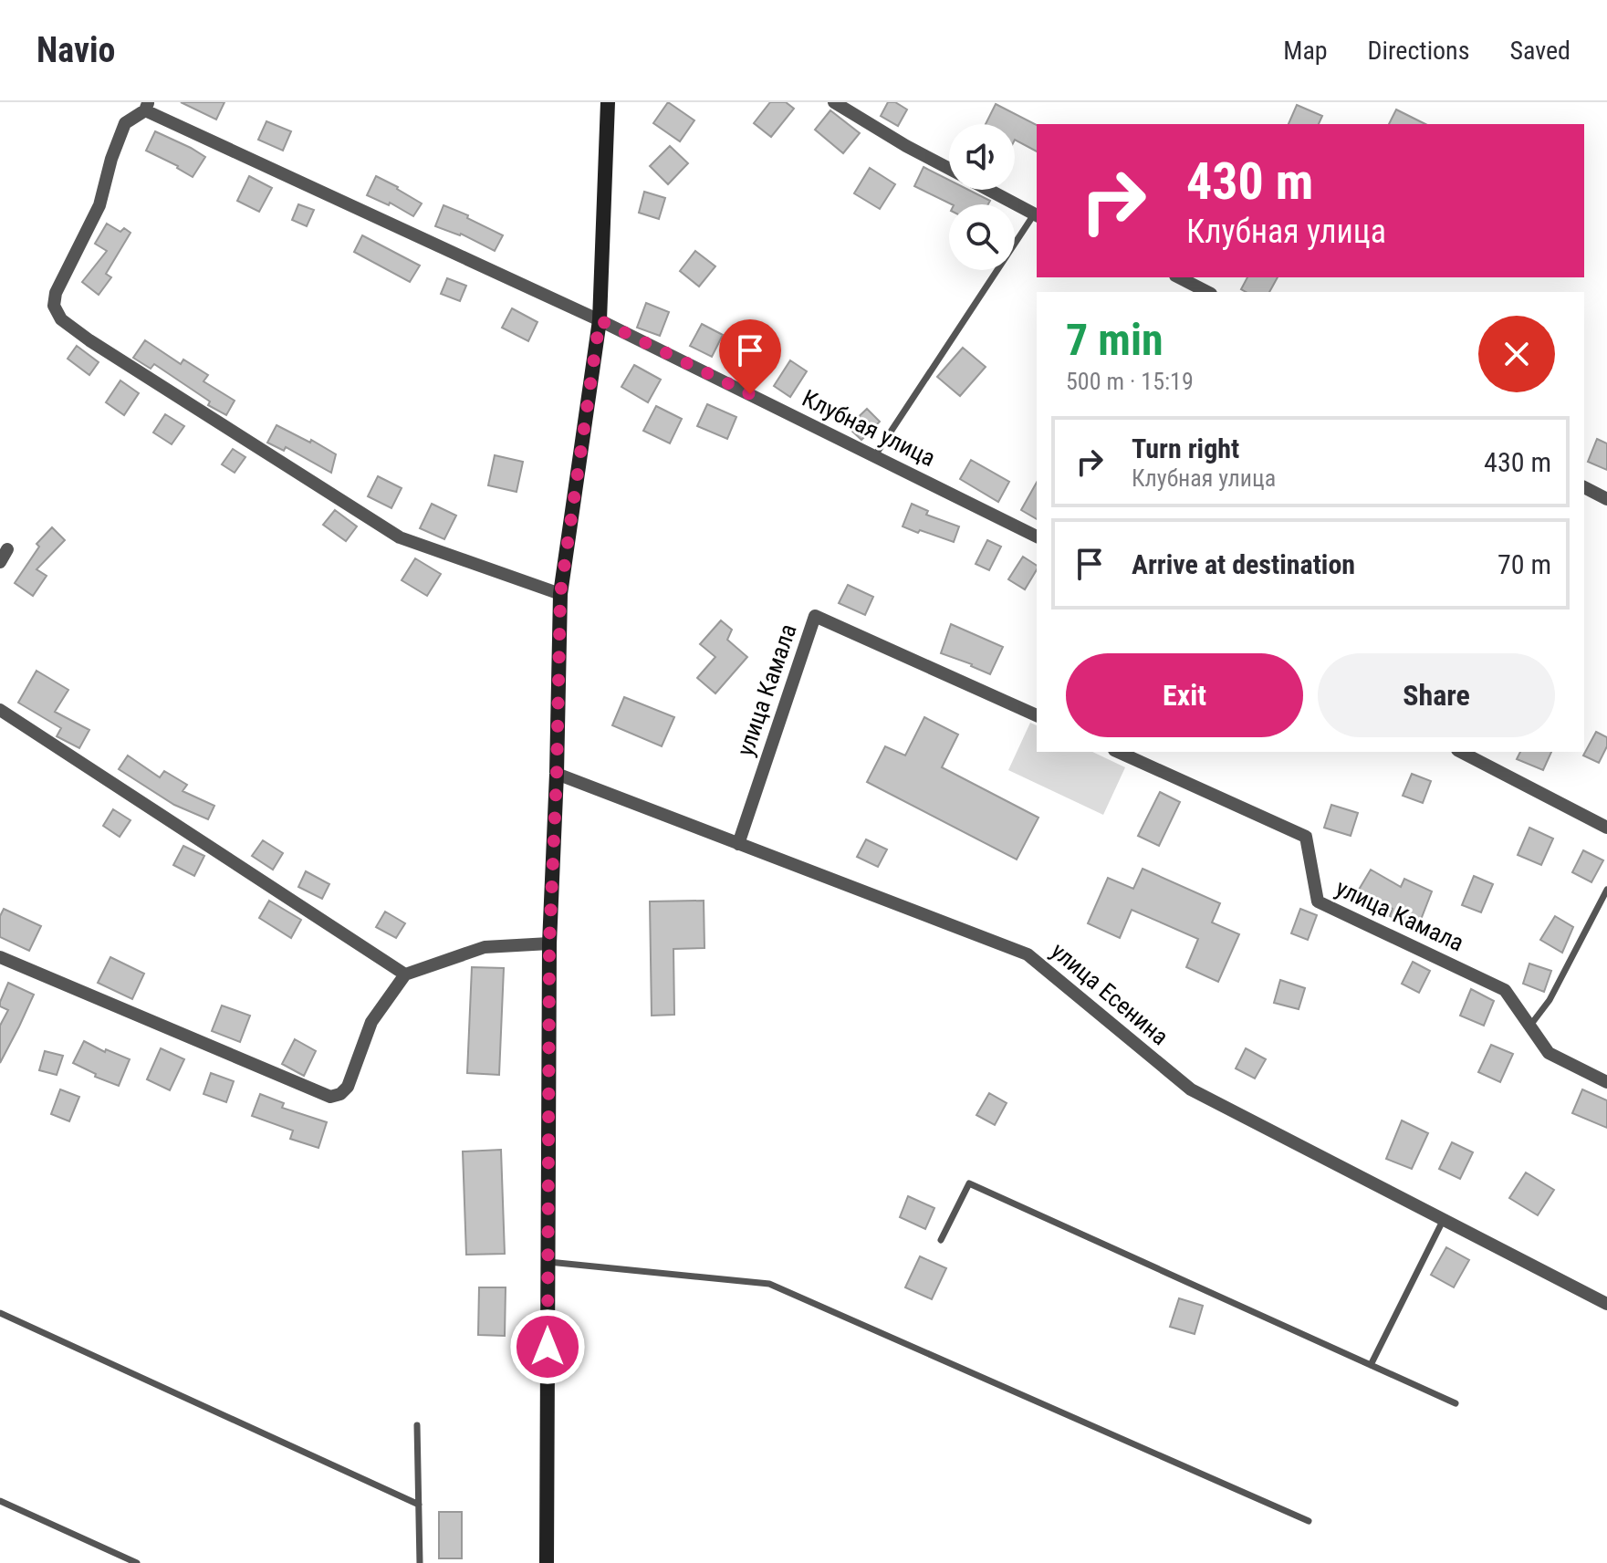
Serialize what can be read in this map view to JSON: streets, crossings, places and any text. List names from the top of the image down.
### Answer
{
  "streets": {
    "street": ["Клубная улица", "улица Камала", "улица Есенина"]
  },
  "crossings": [
    ["улица Камала", "улица Есенина"]
  ],
  "page": {
    "header": "Navio",
    "nav": ["Map", "Directions", "Saved"],
    "turn": ["430 m", "Клубная улица"],
    "heading": ["7 min", "500 m · 15:19"],
    "list": [
      {
        "name": "Turn right",
        "note": "Клубная улица",
        "value": "430 m"
      },
      {
        "name": "Arrive at destination",
        "value": "70 m"
      }
    ],
    "buttons": ["Exit", "Share"]
  }
}
